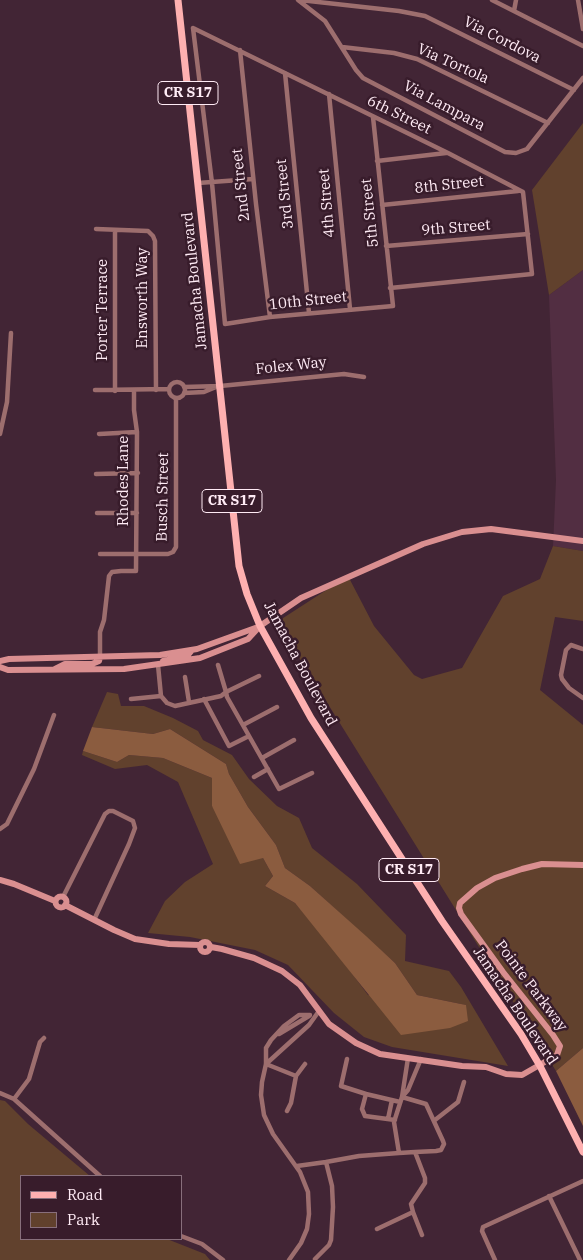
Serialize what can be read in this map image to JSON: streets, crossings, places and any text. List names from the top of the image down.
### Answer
{
  "streets": {
    "main road": ["CR S17", "Jamacha Boulevard"],
    "street": [
      "Via Cordova",
      "Via Tortola",
      "Via Lampara",
      "6th Street",
      "2nd Street",
      "8th Street",
      "3rd Street",
      "4th Street",
      "5th Street",
      "9th Street",
      "Ensworth Way",
      "10th Street",
      "Porter Terrace",
      "Folex Way",
      "Rhodes Lane",
      "Busch Street",
      "Pointe Parkway"
    ]
  },
  "crossings": [
    ["Via Cordova", "Via Lampara"],
    ["Via Tortola", "Via Lampara"],
    ["6th Street", "2nd Street"],
    ["6th Street", "8th Street"],
    ["6th Street", "3rd Street"],
    ["6th Street", "4th Street"],
    ["6th Street", "5th Street"],
    ["6th Street", "10th Street"],
    ["2nd Street", "10th Street"],
    ["8th Street", "5th Street"],
    ["3rd Street", "10th Street"],
    ["4th Street", "10th Street"],
    ["5th Street", "9th Street"],
    ["5th Street", "10th Street"],
    ["Jamacha Boulevard", "Folex Way"],
    ["Jamacha Boulevard", "Pointe Parkway"],
    ["Ensworth Way", "Porter Terrace"],
    ["Rhodes Lane", "Busch Street"]
  ],
  "legend": ["Road", "Park"]
}
